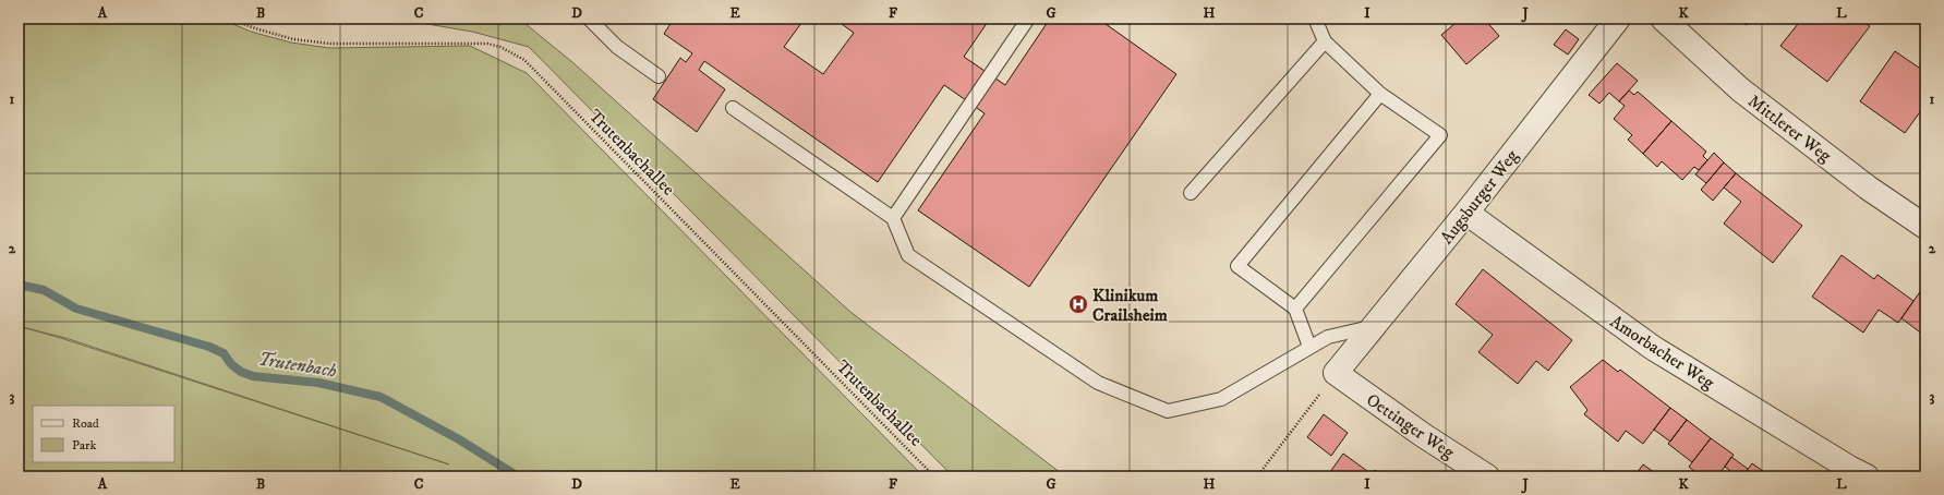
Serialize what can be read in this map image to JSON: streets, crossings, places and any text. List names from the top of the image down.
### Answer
{
  "streets": {
    "street": [
      "Mittlerer Weg",
      "Augsburger Weg",
      "Amorbacher Weg",
      "Oettinger Weg"
    ],
    "path": ["Trutenbachallee"]
  },
  "crossings": [
    ["Augsburger Weg", "Amorbacher Weg"],
    ["Augsburger Weg", "Oettinger Weg"]
  ],
  "water": ["Trutenbach"],
  "places": {
    "hospital": ["Klinikum Crailsheim"]
  },
  "legend": ["Road", "Park"],
  "grid": {
    "columns": [
      "A",
      "B",
      "C",
      "D",
      "E",
      "F",
      "G",
      "H",
      "I",
      "J",
      "K",
      "L"
    ],
    "rows": ["1", "2", "3"]
  }
}
